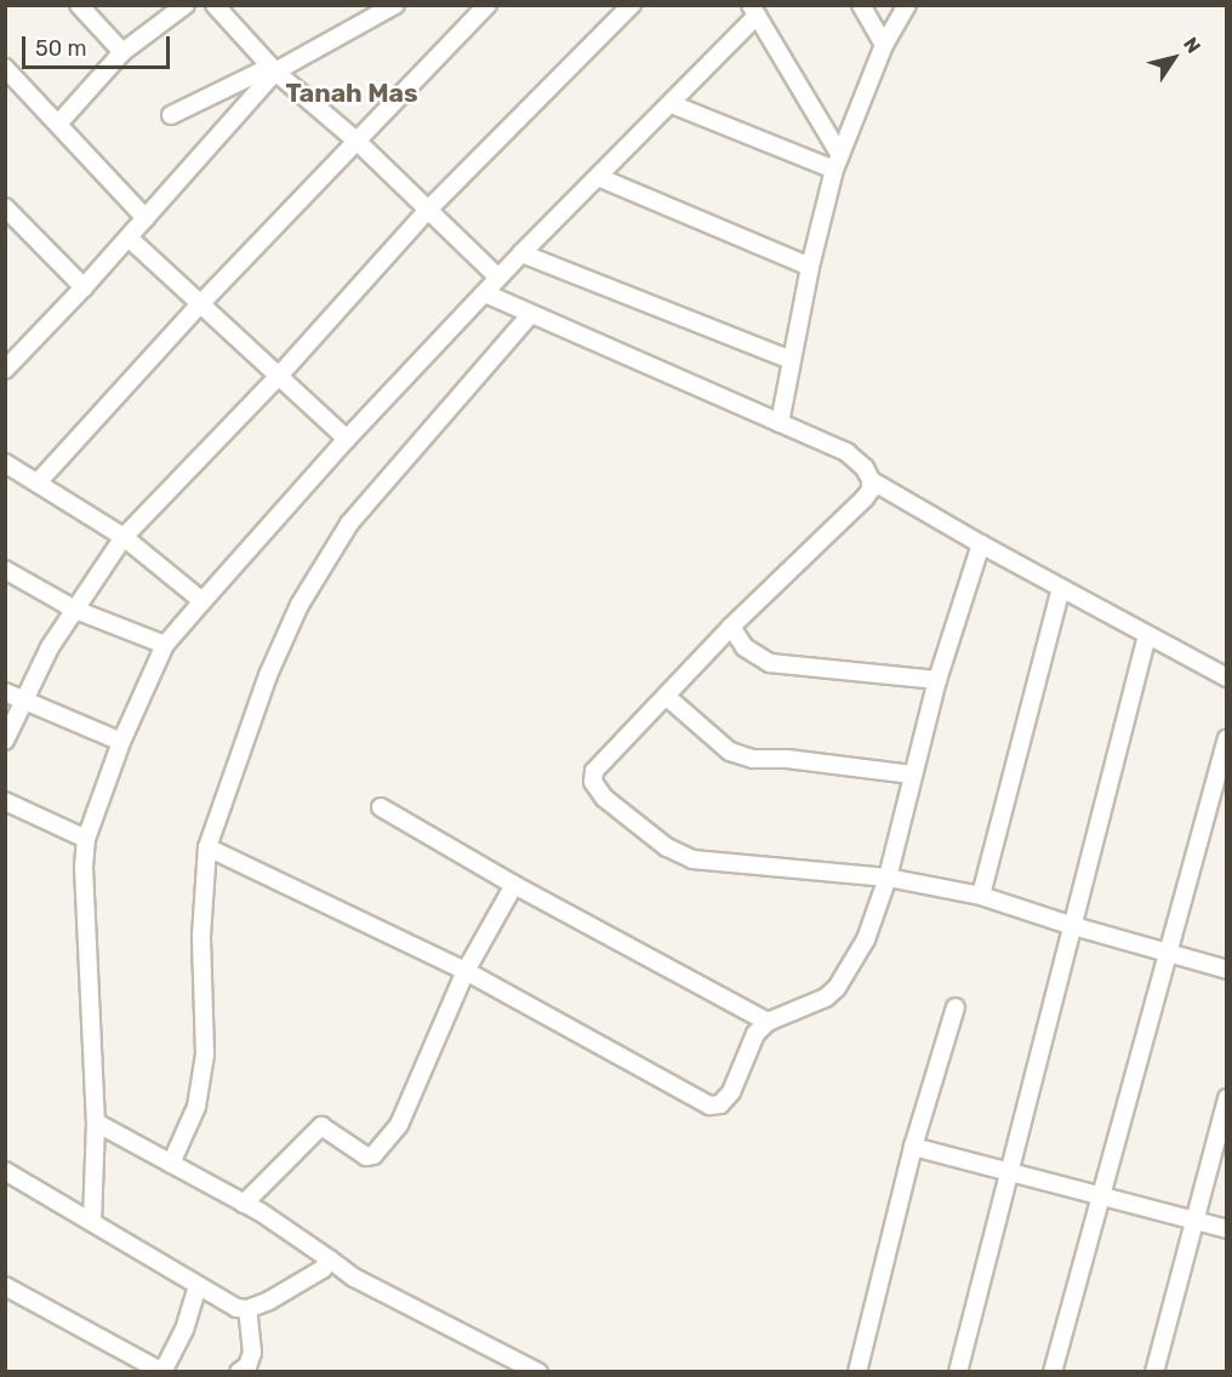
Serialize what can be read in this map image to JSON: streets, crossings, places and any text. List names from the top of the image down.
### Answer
{
  "districts": ["Tanah Mas"],
  "scale_bar": "50 m",
  "north": "top right"
}
